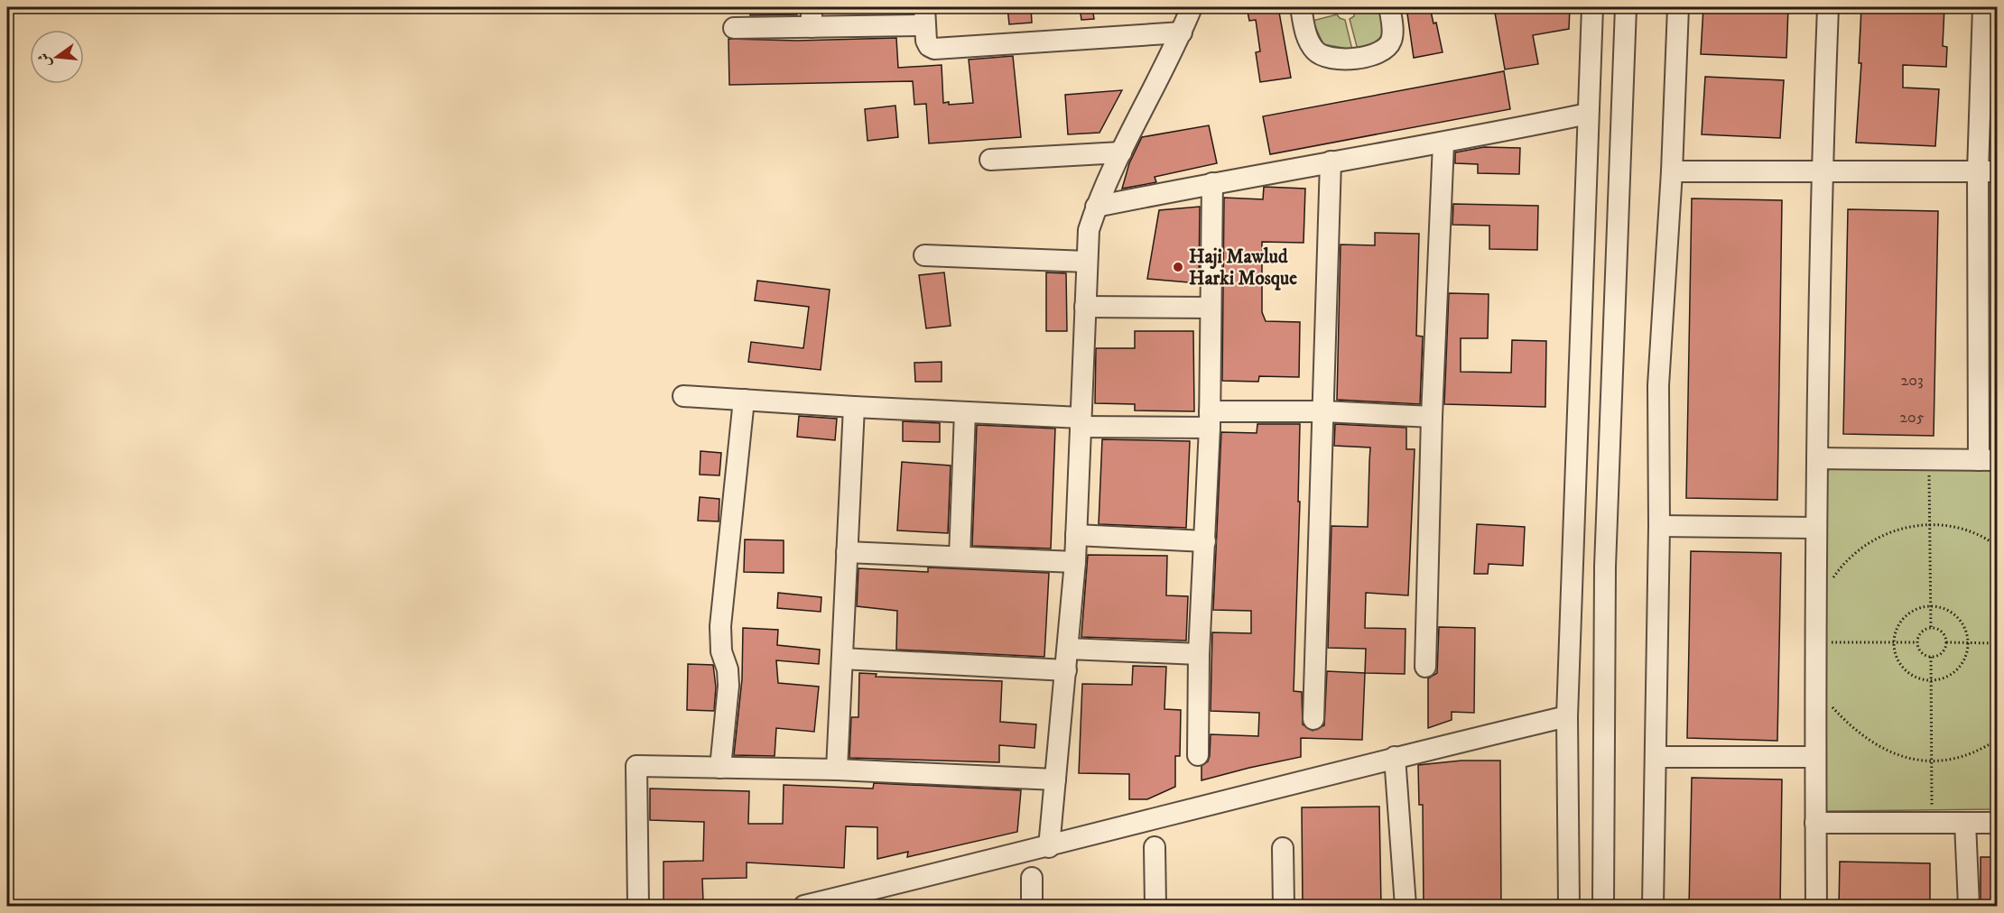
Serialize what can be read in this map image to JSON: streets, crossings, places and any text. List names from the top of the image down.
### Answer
{
  "places": ["Haji Mawlud Harki Mosque"],
  "house_numbers": ["203", "205"],
  "north": "left"
}
